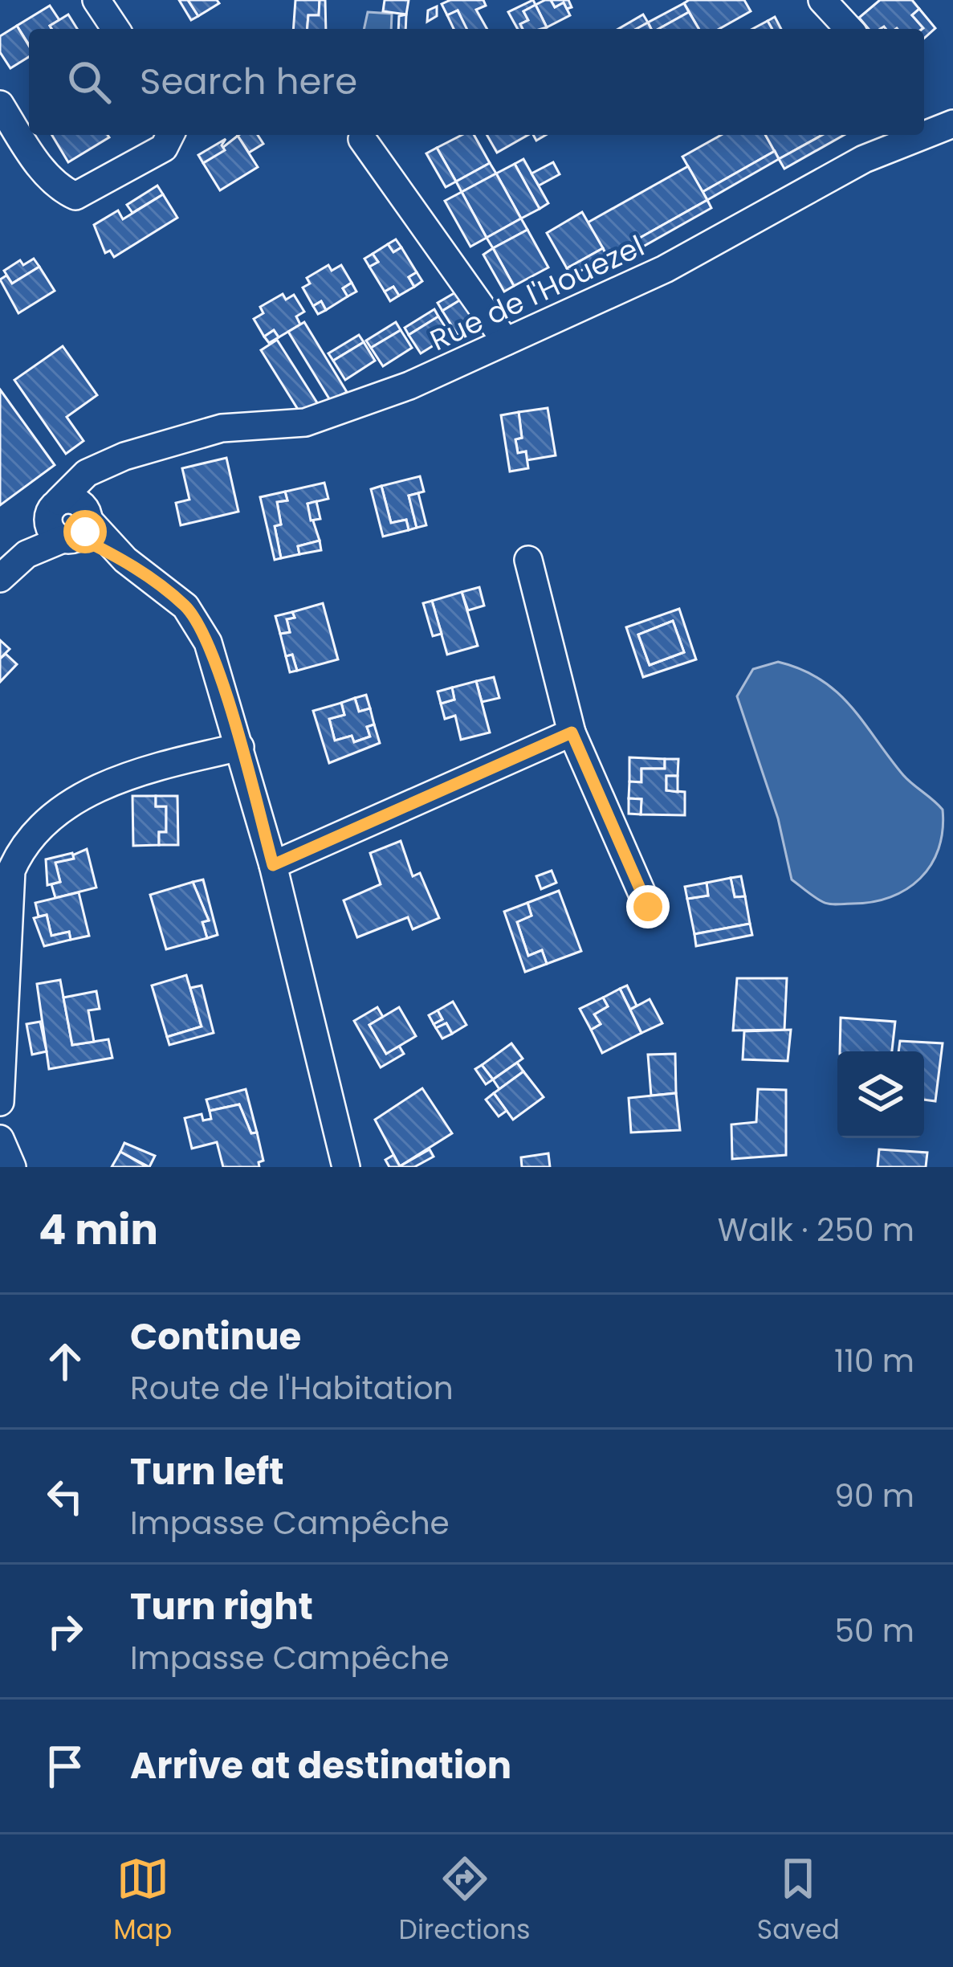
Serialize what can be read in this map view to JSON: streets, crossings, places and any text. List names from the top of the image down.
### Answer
{
  "streets": {
    "street": ["Rue de l'Houezel"]
  },
  "page": {
    "search": "Search here",
    "heading": ["4 min", "Walk · 250 m"],
    "list": [
      ["Continue", "Route de l'Habitation", "110 m"],
      ["Turn left", "Impasse Campêche", "90 m"],
      ["Turn right", "Impasse Campêche", "50 m"],
      "Arrive at destination"
    ],
    "nav": ["Map", "Directions", "Saved"]
  }
}
